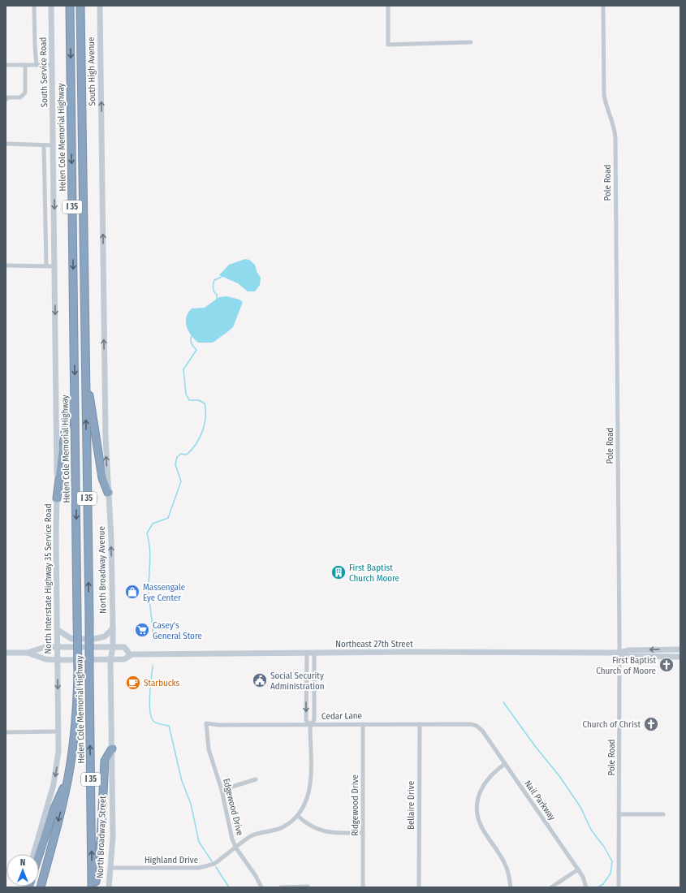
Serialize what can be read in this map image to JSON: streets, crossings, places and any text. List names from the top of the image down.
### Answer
{
  "streets": {
    "highway": ["Helen Cole Memorial Highway", "I 35"],
    "main road": [
      "South High Avenue",
      "South Service Road",
      "North Broadway Avenue",
      "North Interstate Highway 35 Service Road",
      "Northeast 27th Street",
      "North Broadway Street"
    ],
    "street": [
      "Pole Road",
      "Cedar Lane",
      "Nail Parkway",
      "Ridgewood Drive",
      "Bellaire Drive",
      "Edgewood Drive",
      "Highland Drive"
    ]
  },
  "crossings": [
    ["South High Avenue", "North Broadway Avenue"],
    ["South Service Road", "North Interstate Highway 35 Service Road"],
    ["Pole Road", "Northeast 27th Street"],
    ["North Broadway Avenue", "Northeast 27th Street"],
    ["North Interstate Highway 35 Service Road", "Northeast 27th Street"],
    ["Northeast 27th Street", "Highland Drive"],
    ["Cedar Lane", "Nail Parkway"],
    ["Cedar Lane", "Ridgewood Drive"],
    ["Cedar Lane", "Bellaire Drive"],
    ["Cedar Lane", "Edgewood Drive"],
    ["Cedar Lane", "Highland Drive"],
    ["Edgewood Drive", "Highland Drive"],
    ["North Broadway Street", "Highland Drive"]
  ],
  "one_way": [
    "South High Avenue",
    "South Service Road",
    "North Broadway Avenue",
    "North Interstate Highway 35 Service Road"
  ],
  "places": {
    "building": ["First Baptist Church Moore"],
    "shop": ["Massengale Eye Center"],
    "supermarket": ["Casey's General Store"],
    "church": ["First Baptist Church of Moore", "Church of Christ"],
    "public building": ["Social Security Administration"],
    "cafe": ["Starbucks"]
  },
  "north": "top"
}
